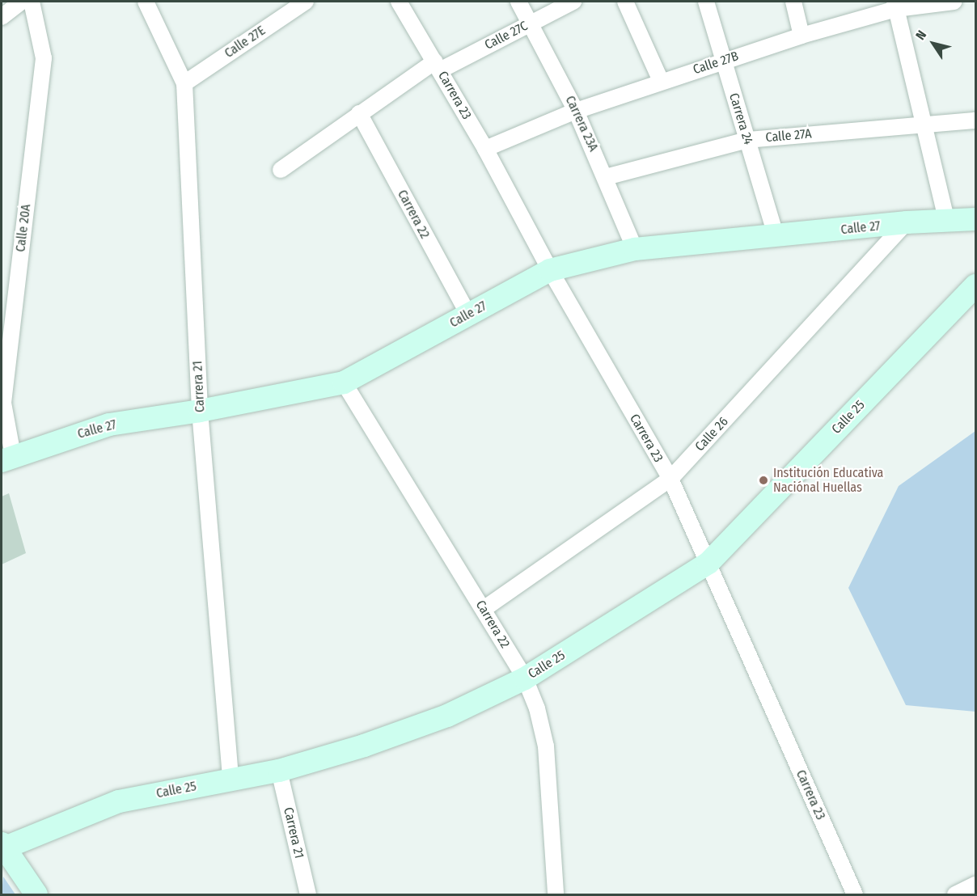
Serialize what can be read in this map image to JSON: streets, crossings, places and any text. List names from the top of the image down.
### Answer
{
  "streets": {
    "street": [
      "Calle 27C",
      "Calle 27E",
      "Calle 27B",
      "Carrera 23",
      "Carrera 24",
      "Carrera 23A",
      "Calle 27A",
      "Carrera 22",
      "Calle 20A",
      "Calle 27",
      "Carrera 21",
      "Calle 25",
      "Calle 26"
    ]
  },
  "crossings": [
    ["Calle 27C", "Carrera 23"],
    ["Calle 27C", "Carrera 23A"],
    ["Calle 27C", "Carrera 22"],
    ["Calle 27E", "Carrera 21"],
    ["Calle 27B", "Carrera 23"],
    ["Calle 27B", "Carrera 24"],
    ["Calle 27B", "Carrera 23A"],
    ["Carrera 23", "Calle 27"],
    ["Carrera 23", "Calle 25"],
    ["Carrera 23", "Calle 26"],
    ["Carrera 24", "Calle 27A"],
    ["Carrera 24", "Calle 27"],
    ["Carrera 23A", "Calle 27A"],
    ["Carrera 23A", "Calle 27"],
    ["Carrera 22", "Calle 27"],
    ["Carrera 22", "Calle 25"],
    ["Carrera 22", "Calle 26"],
    ["Calle 20A", "Calle 27"],
    ["Calle 27", "Carrera 21"],
    ["Calle 27", "Calle 26"],
    ["Carrera 21", "Calle 25"]
  ],
  "places": ["Institución Educativa Naciónal Huellas"],
  "north": "top left"
}
